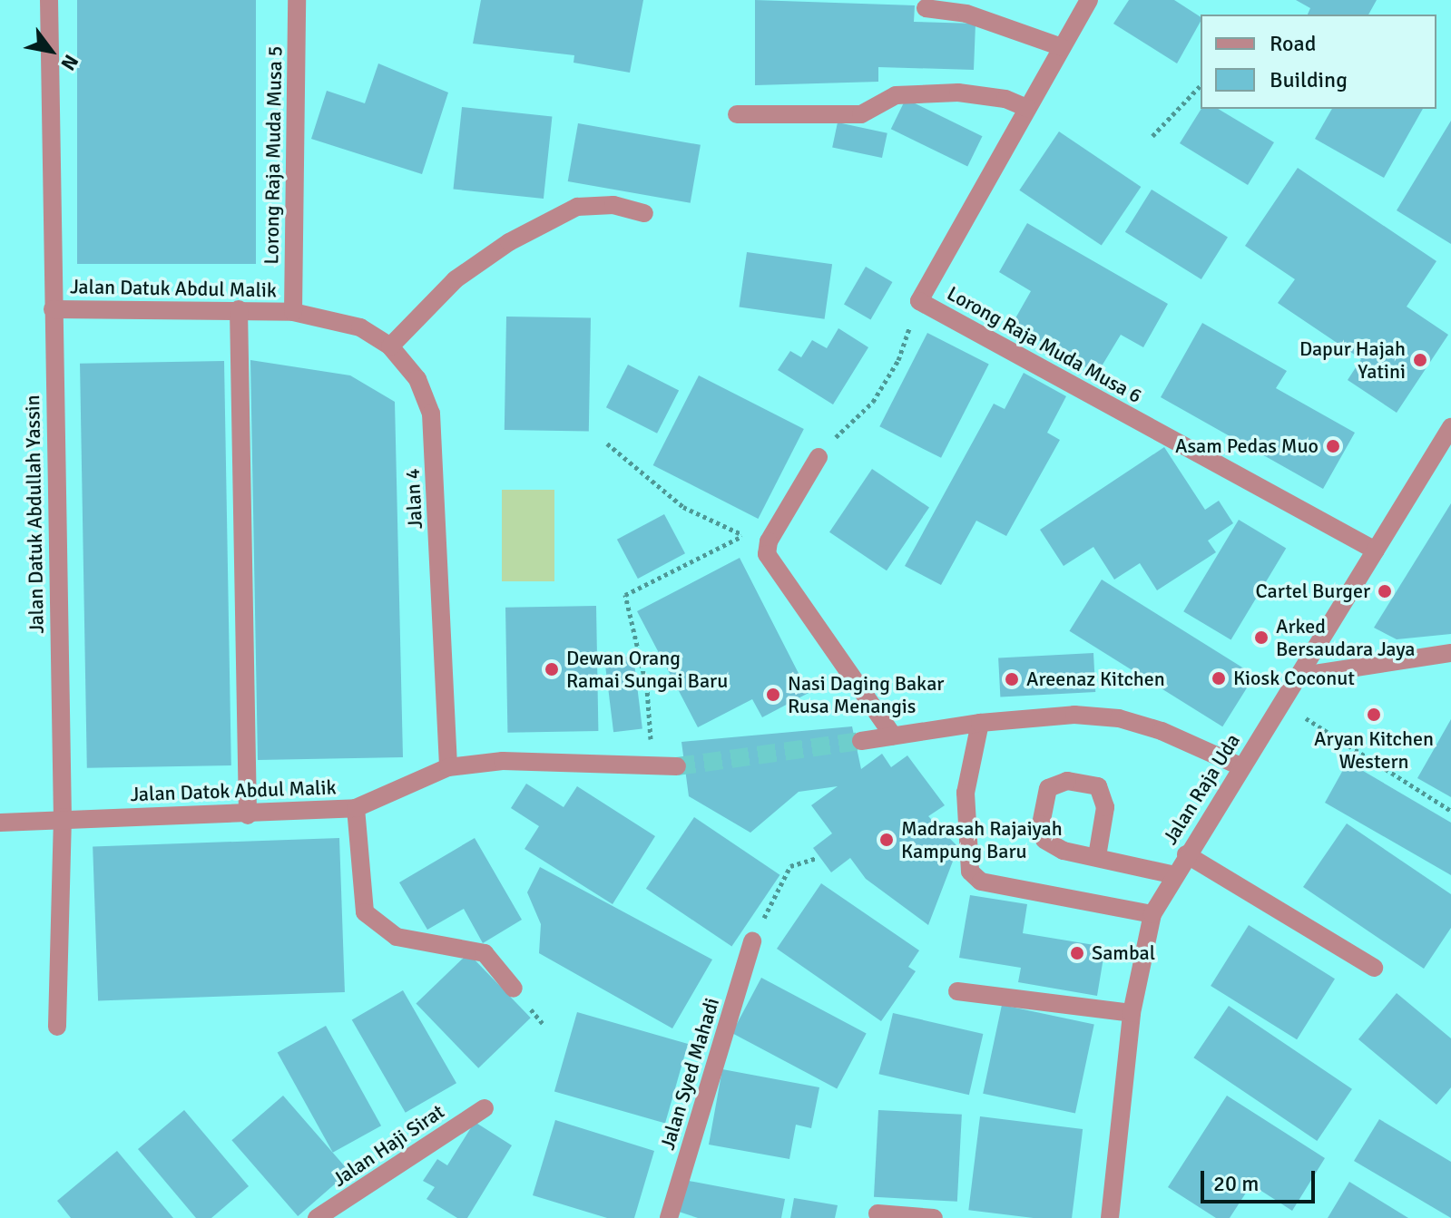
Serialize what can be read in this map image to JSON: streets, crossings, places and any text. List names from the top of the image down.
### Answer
{
  "streets": {
    "street": [
      "Lorong Raja Muda Musa 5",
      "Jalan Datuk Abdul Malik",
      "Lorong Raja Muda Musa 6",
      "Jalan 4",
      "Jalan Datuk Abdullah Yassin",
      "Jalan Raja Uda",
      "Jalan Datok Abdul Malik",
      "Jalan Syed Mahadi",
      "Jalan Haji Sirat"
    ]
  },
  "crossings": [
    ["Lorong Raja Muda Musa 5", "Jalan Datuk Abdul Malik"],
    ["Lorong Raja Muda Musa 5", "Jalan 4"],
    ["Jalan Datuk Abdul Malik", "Jalan 4"],
    ["Jalan Datuk Abdul Malik", "Jalan Datuk Abdullah Yassin"],
    ["Lorong Raja Muda Musa 6", "Jalan Raja Uda"],
    ["Jalan 4", "Jalan Datok Abdul Malik"],
    ["Jalan Datuk Abdullah Yassin", "Jalan Datok Abdul Malik"]
  ],
  "places": [
    "Dapur Hajah Yatini",
    "Asam Pedas Muo",
    "Cartel Burger",
    "Arked Bersaudara Jaya",
    "Dewan Orang Ramai Sungai Baru",
    "Kiosk Coconut",
    "Areenaz Kitchen",
    "Nasi Daging Bakar Rusa Menangis",
    "Aryan Kitchen Western",
    "Madrasah Rajaiyah Kampung Baru",
    "Sambal"
  ],
  "legend": ["Road", "Building"],
  "scale_bar": "20 m",
  "north": "bottom right"
}
